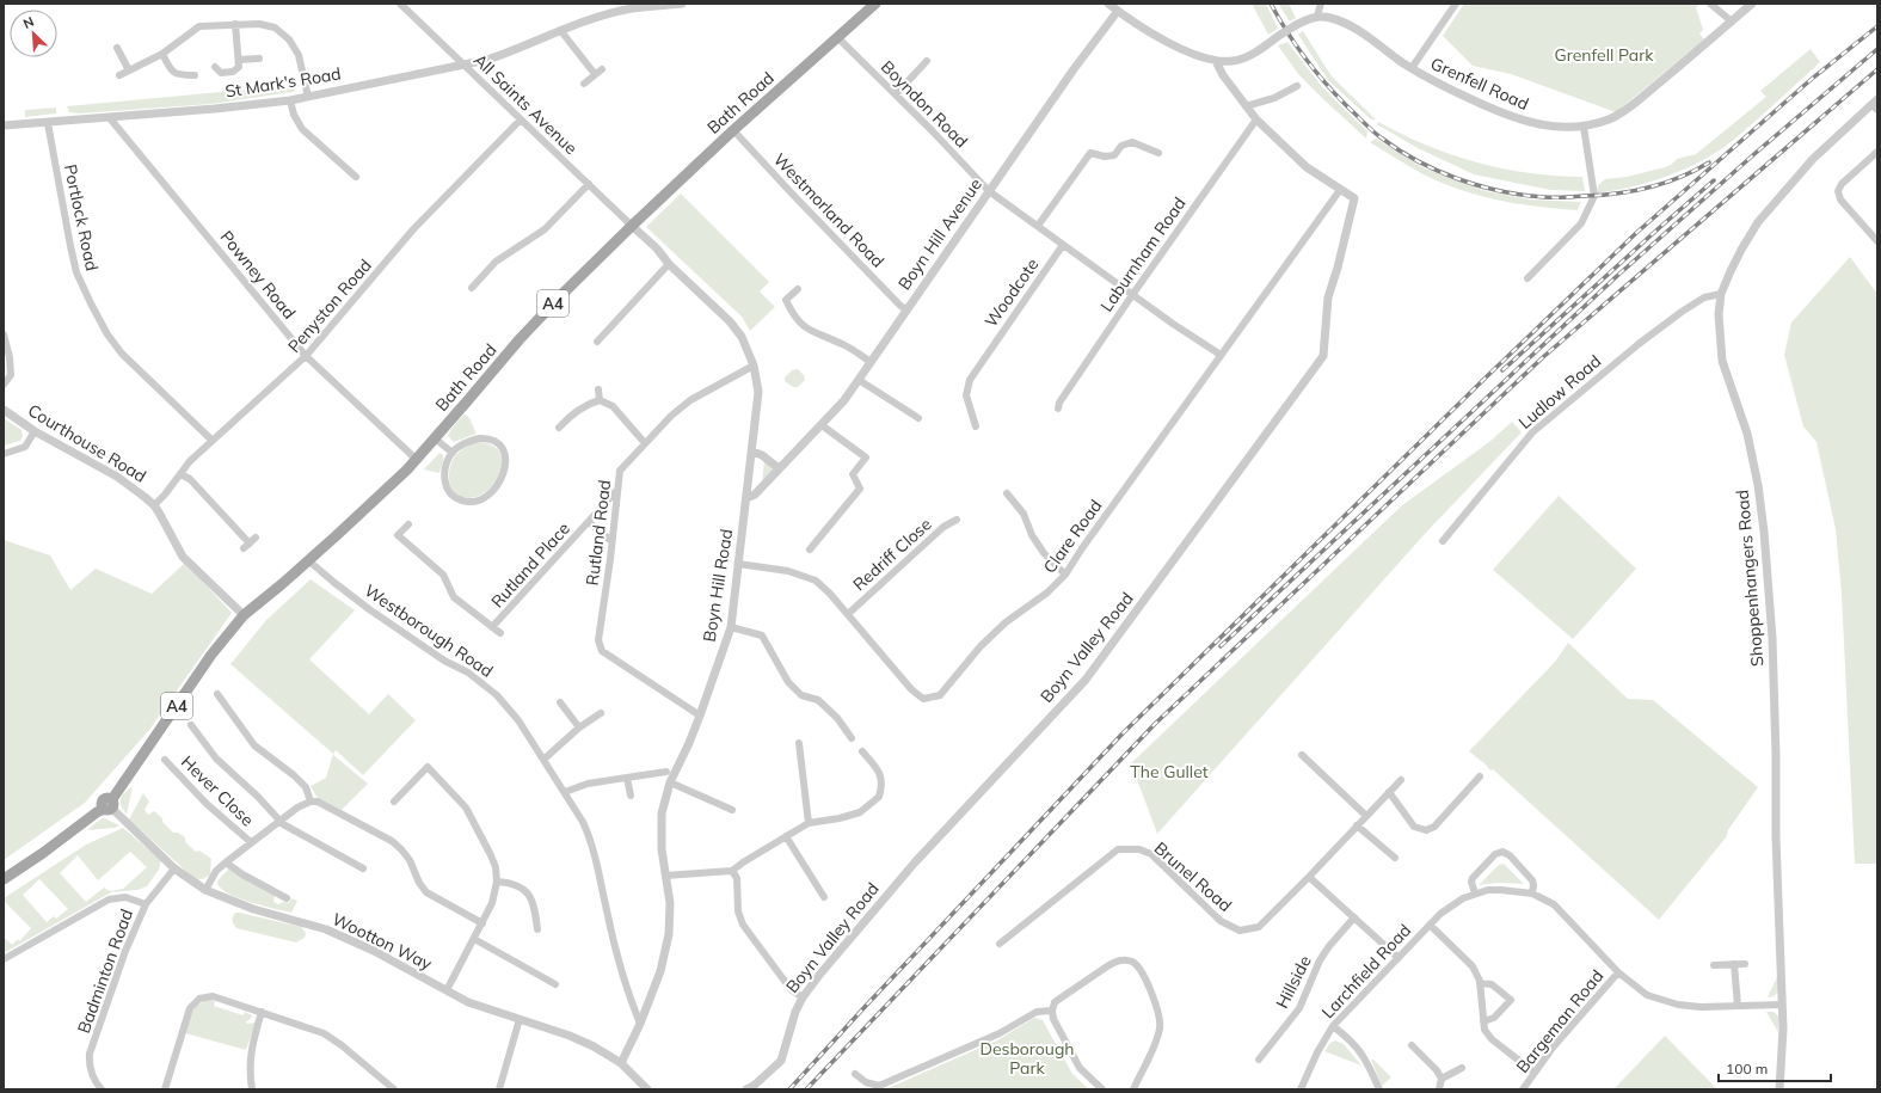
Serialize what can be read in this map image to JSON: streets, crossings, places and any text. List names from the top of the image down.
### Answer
{
  "streets": {
    "main road": ["Bath Road", "A4"],
    "street": [
      "St Mark's Road",
      "Grenfell Road",
      "All Saints Avenue",
      "Boyndon Road",
      "Westmorland Road",
      "Portlock Road",
      "Boyn Hill Avenue",
      "Laburnham Road",
      "Powney Road",
      "Woodcote",
      "Penyston Road",
      "Ludlow Road",
      "Courthouse Road",
      "Rutland Road",
      "Clare Road",
      "Redriff Close",
      "Rutland Place",
      "Shoppenhangers Road",
      "Boyn Hill Road",
      "Westborough Road",
      "Boyn Valley Road",
      "Hever Close",
      "Brunel Road",
      "Wootton Way",
      "Badminton Road",
      "Larchfield Road",
      "Hillside",
      "Bargeman Road"
    ]
  },
  "crossings": [
    ["St Mark's Road", "All Saints Avenue"],
    ["St Mark's Road", "Portlock Road"],
    ["St Mark's Road", "Powney Road"],
    ["Bath Road", "All Saints Avenue"],
    ["Bath Road", "Boyndon Road"],
    ["Bath Road", "Westmorland Road"],
    ["Bath Road", "Powney Road"],
    ["Bath Road", "Courthouse Road"],
    ["Bath Road", "Boyn Hill Road"],
    ["Bath Road", "Westborough Road"],
    ["Bath Road", "Wootton Way"],
    ["All Saints Avenue", "Penyston Road"],
    ["All Saints Avenue", "Boyn Hill Road"],
    ["Boyndon Road", "Boyn Hill Avenue"],
    ["Boyndon Road", "Laburnham Road"],
    ["Boyndon Road", "Woodcote"],
    ["Boyndon Road", "Clare Road"],
    ["Westmorland Road", "Boyn Hill Avenue"],
    ["Portlock Road", "Penyston Road"],
    ["Boyn Hill Avenue", "Boyn Hill Road"],
    ["Powney Road", "Penyston Road"],
    ["Penyston Road", "Courthouse Road"],
    ["Ludlow Road", "Shoppenhangers Road"],
    ["Rutland Road", "Rutland Place"],
    ["Rutland Road", "Boyn Hill Road"],
    ["Clare Road", "Redriff Close"],
    ["Clare Road", "Boyn Hill Road"],
    ["Clare Road", "Boyn Valley Road"],
    ["Shoppenhangers Road", "Larchfield Road"],
    ["Boyn Hill Road", "Westborough Road"],
    ["Boyn Hill Road", "Wootton Way"],
    ["Wootton Way", "Badminton Road"],
    ["Larchfield Road", "Bargeman Road"]
  ],
  "parks": ["Grenfell Park", "The Gullet", "Desborough Park"],
  "scale_bar": "100 m",
  "north": "top left"
}
